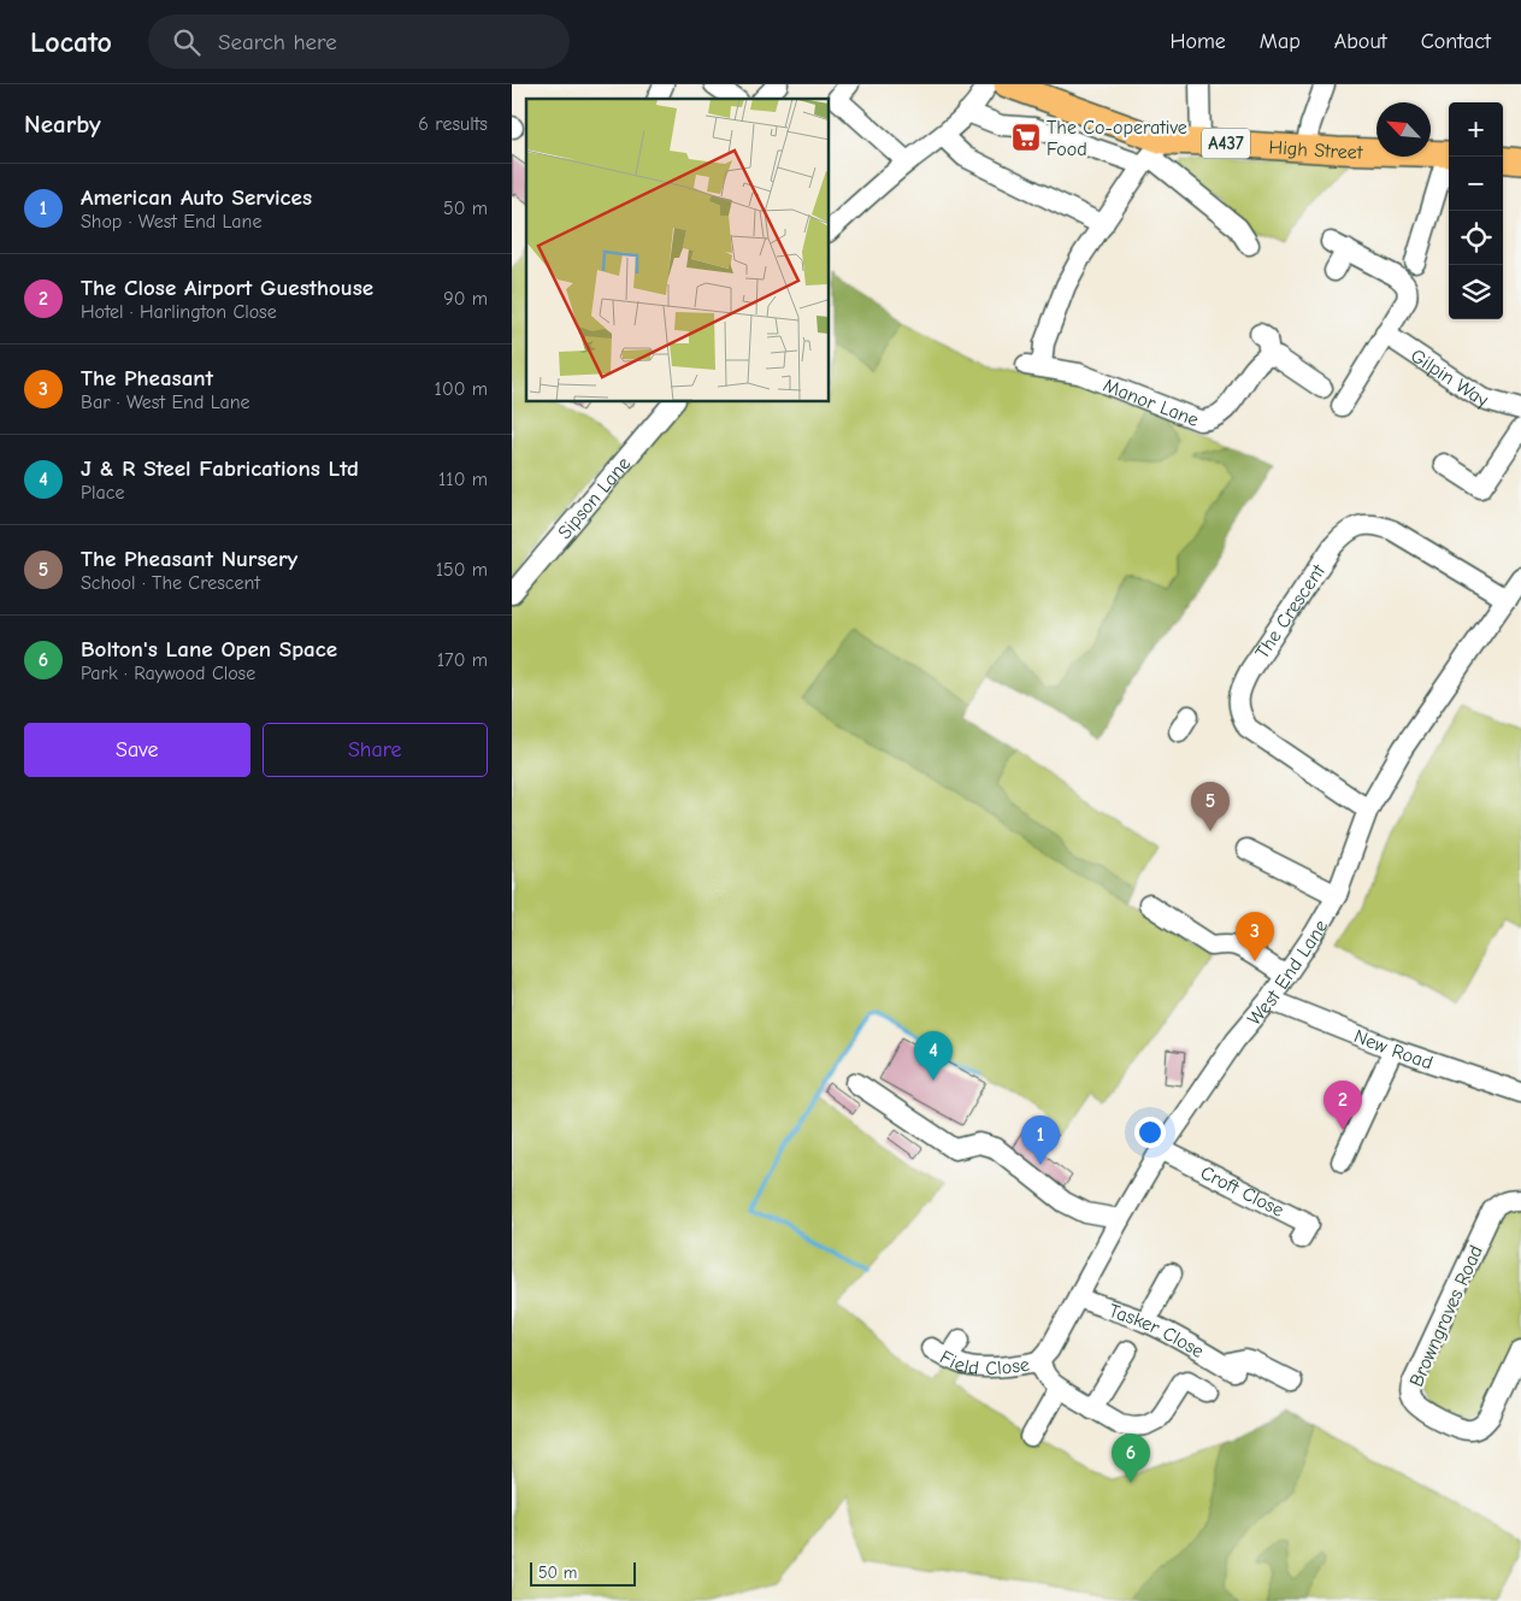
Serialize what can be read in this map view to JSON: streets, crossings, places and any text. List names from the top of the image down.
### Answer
{
  "streets": {
    "main road": ["A437", "High Street"],
    "street": [
      "Gilpin Way",
      "Manor Lane",
      "Sipson Lane",
      "The Crescent",
      "West End Lane",
      "New Road",
      "Croft Close",
      "Browngraves Road",
      "Tasker Close",
      "Field Close"
    ]
  },
  "crossings": [
    ["High Street", "Manor Lane"],
    ["The Crescent", "West End Lane"],
    ["West End Lane", "New Road"],
    ["West End Lane", "Croft Close"],
    ["West End Lane", "Tasker Close"],
    ["West End Lane", "Field Close"]
  ],
  "places": {
    "supermarket": ["The Co-operative Food"]
  },
  "scale_bar": "50 m",
  "north": "top left",
  "page": {
    "header": "Locato",
    "search": "Search here",
    "nav": [
      "Home",
      "Map",
      "About",
      "Contact"
    ],
    "heading": ["Nearby", "6 results"],
    "map_buttons": ["+", "−"],
    "list": [
      {
        "mark": "1",
        "name": "American Auto Services",
        "note": "Shop · West End Lane",
        "value": "50 m"
      },
      {
        "mark": "2",
        "name": "The Close Airport Guesthouse",
        "note": "Hotel · Harlington Close",
        "value": "90 m"
      },
      {
        "mark": "3",
        "name": "The Pheasant",
        "note": "Bar · West End Lane",
        "value": "100 m"
      },
      {
        "mark": "4",
        "name": "J & R Steel Fabrications Ltd",
        "note": "Place",
        "value": "110 m"
      },
      {
        "mark": "5",
        "name": "The Pheasant Nursery",
        "note": "School · The Crescent",
        "value": "150 m"
      },
      {
        "mark": "6",
        "name": "Bolton's Lane Open Space",
        "note": "Park · Raywood Close",
        "value": "170 m"
      }
    ],
    "buttons": ["Save", "Share"],
    "pins": [
      "5",
      "3",
      "4",
      "2",
      "1",
      "6"
    ],
    "scale": "50 m"
  }
}
